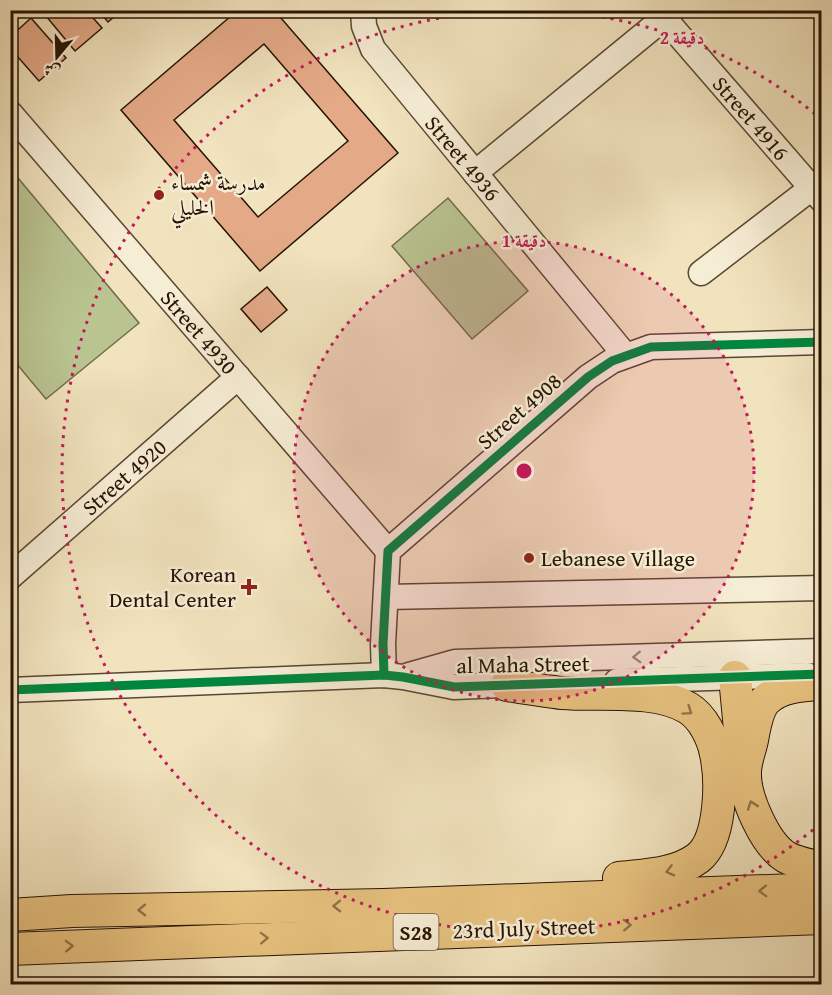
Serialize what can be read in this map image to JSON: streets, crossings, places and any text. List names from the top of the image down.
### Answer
{
  "streets": {
    "main road": ["23rd July Street", "S28"],
    "street": [
      "Street 4916",
      "Street 4936",
      "Street 4930",
      "Street 4908",
      "Street 4920",
      "al Maha Street"
    ]
  },
  "crossings": [
    ["Street 4936", "Street 4908"],
    ["Street 4930", "Street 4908"],
    ["Street 4930", "Street 4920"]
  ],
  "places": {
    "other": ["مدرسة شمساء الخليلي", "Lebanese Village"],
    "health": ["Korean Dental Center"]
  },
  "north": "bottom",
  "rings": ["2 دقيقة", "1 دقيقة"]
}
